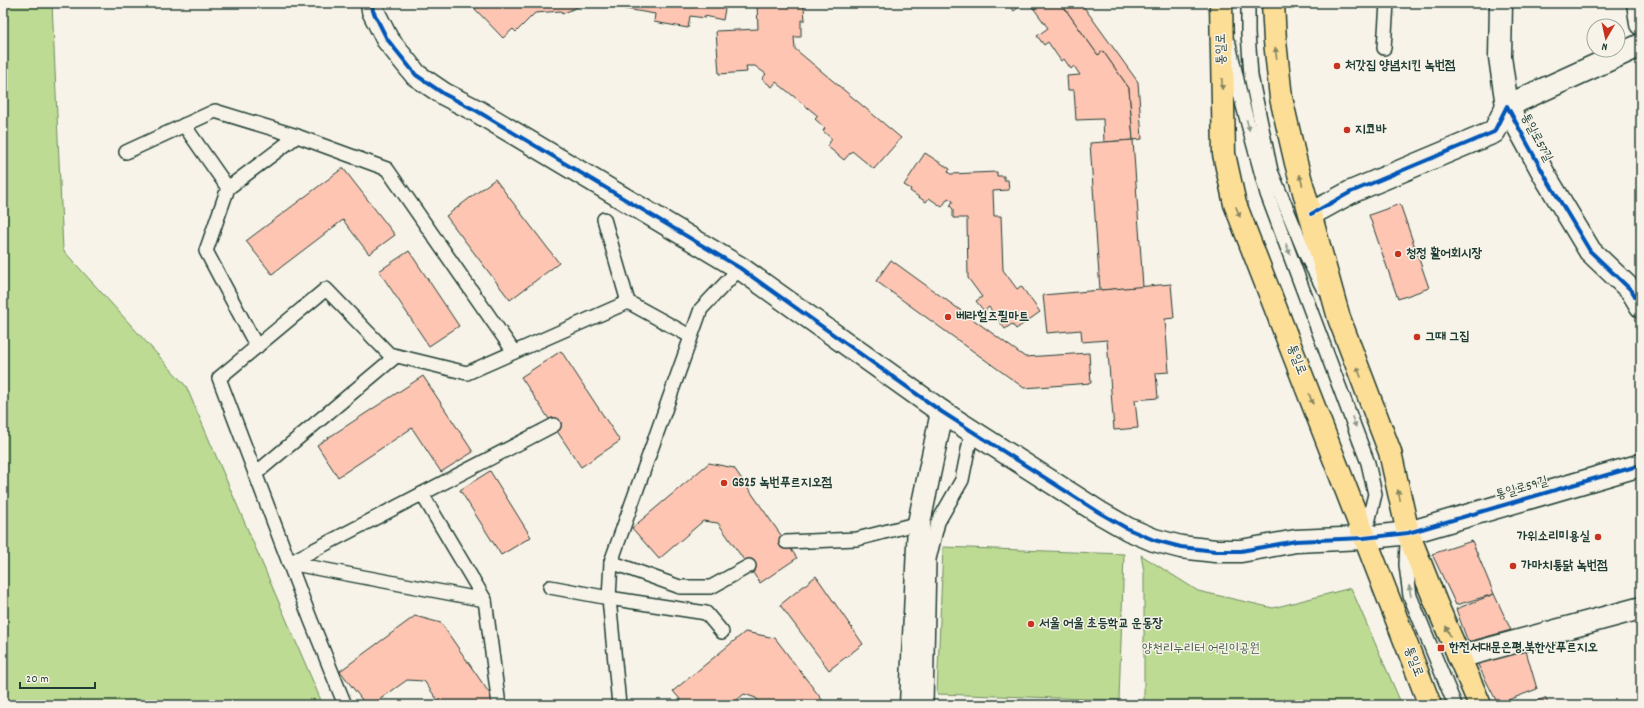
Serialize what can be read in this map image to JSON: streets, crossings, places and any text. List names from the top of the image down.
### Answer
{
  "streets": {
    "main road": ["통일로"],
    "street": ["통일로57길", "통일로59길"]
  },
  "crossings": [
    ["통일로", "통일로59길"]
  ],
  "parks": ["양천리누리터 어린이공원"],
  "places": {
    "other": [
      "처갓집 양념치킨 녹번점",
      "지코바",
      "청정 활어회시장",
      "베라힐즈필마트",
      "그때 그집",
      "GS25 녹번푸르지오점",
      "가위소리미용실",
      "가마치통닭 녹번점",
      "서울 어울 초등학교 운동장"
    ],
    "transit": ["한전서대문은평.북한산푸르지오"]
  },
  "scale_bar": "20 m",
  "north": "bottom"
}
